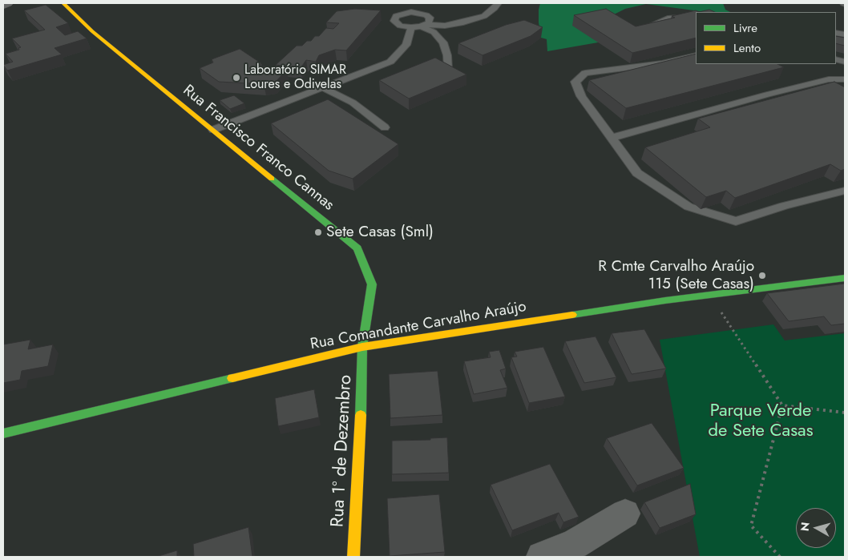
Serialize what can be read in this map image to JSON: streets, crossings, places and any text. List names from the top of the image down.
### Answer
{
  "streets": {
    "street": ["Rua Francisco Franco Cannas", "Rua Comandante Carvalho Araújo", "Rua 1º de Dezembro"]
  },
  "crossings": [
    ["Rua Francisco Franco Cannas", "Rua Comandante Carvalho Araújo"],
    ["Rua Francisco Franco Cannas", "Rua 1º de Dezembro"],
    ["Rua Comandante Carvalho Araújo", "Rua 1º de Dezembro"]
  ],
  "parks": ["Parque Verde de Sete Casas"],
  "places": ["Laboratório SIMAR Loures e Odivelas", "Sete Casas (Sml)", "R Cmte Carvalho Araújo 115 (Sete Casas)"],
  "legend": ["Livre", "Lento"],
  "north": "left"
}
